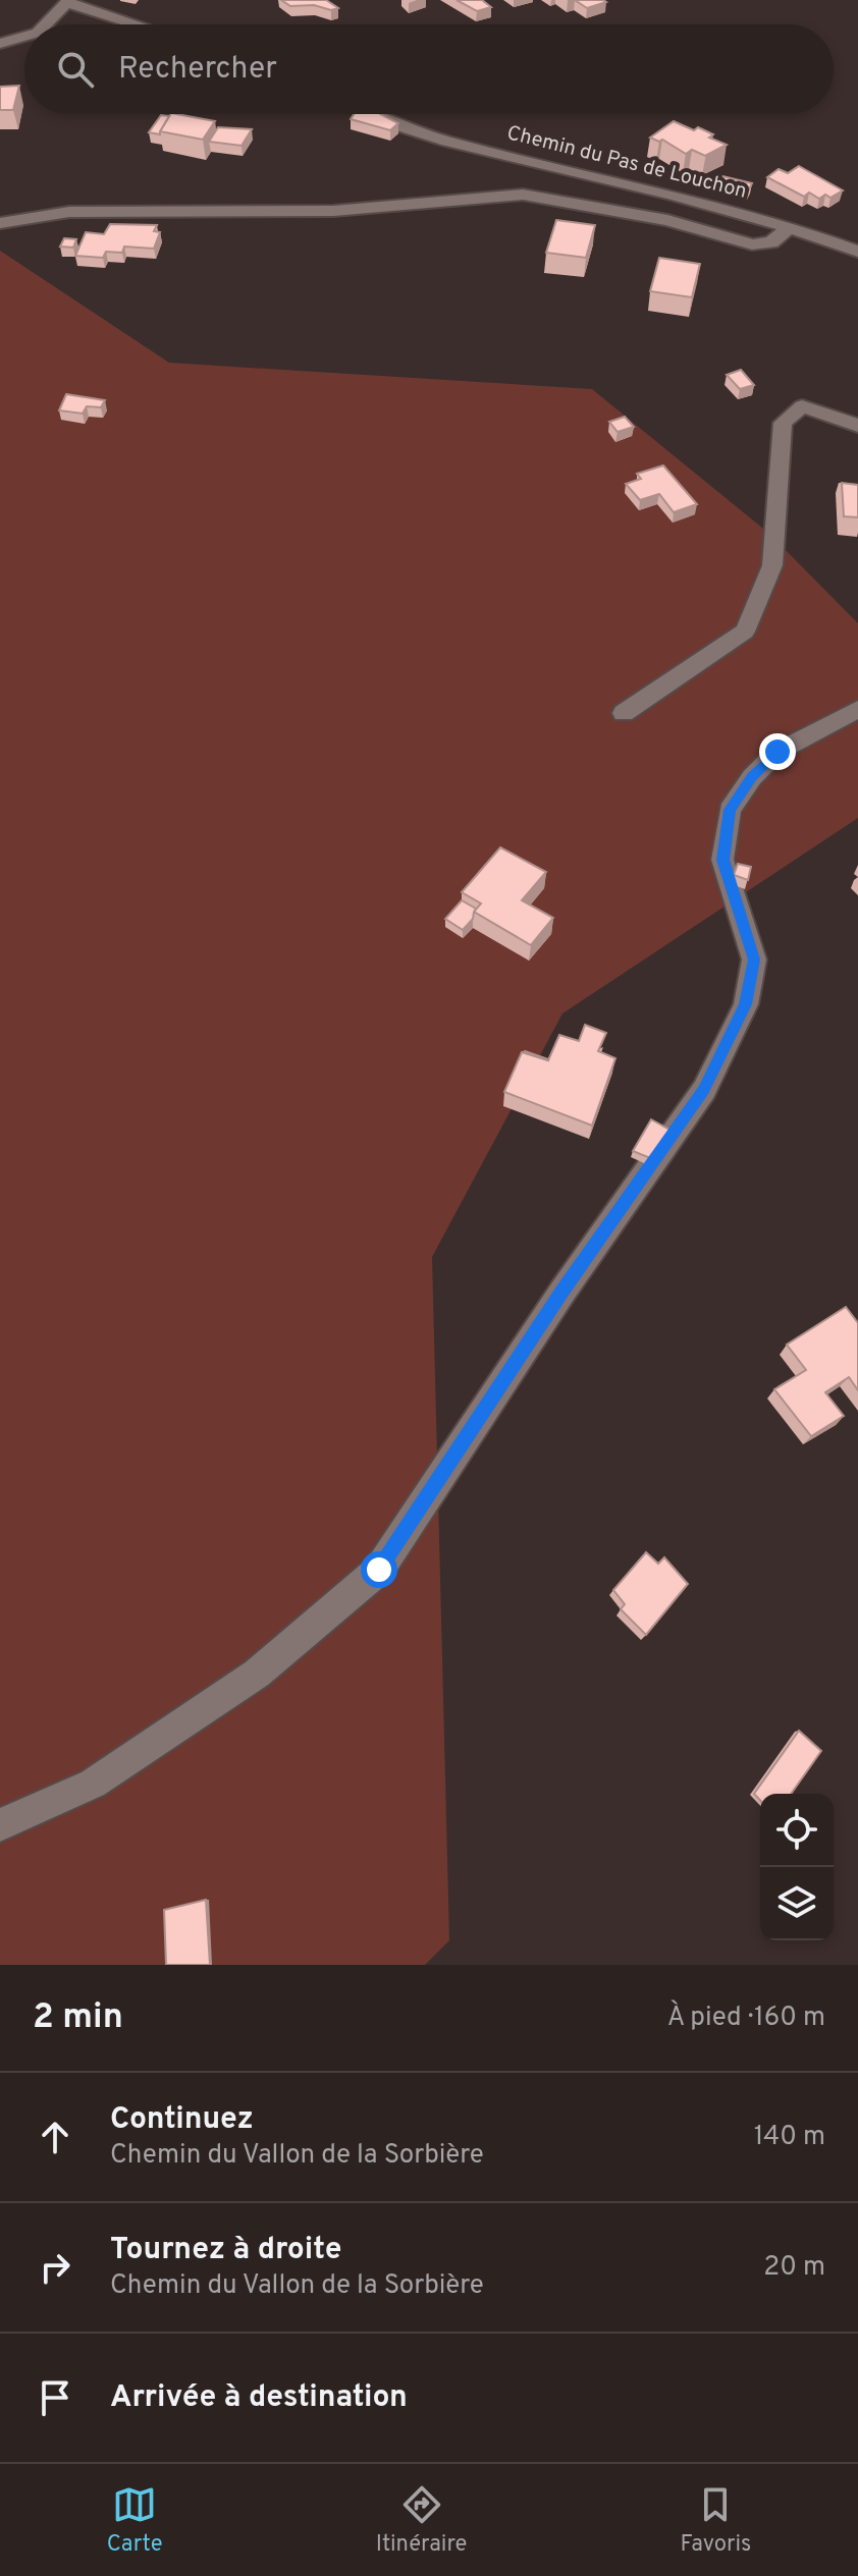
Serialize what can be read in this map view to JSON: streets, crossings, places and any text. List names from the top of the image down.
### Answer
{
  "streets": {
    "street": ["Chemin du Pas de Louchon"]
  },
  "page": {
    "search": "Rechercher",
    "heading": ["2 min", "À pied · 160 m"],
    "list": [
      ["Continuez", "Chemin du Vallon de la Sorbière", "140 m"],
      ["Tournez à droite", "Chemin du Vallon de la Sorbière", "20 m"],
      "Arrivée à destination"
    ],
    "nav": ["Carte", "Itinéraire", "Favoris"]
  }
}
